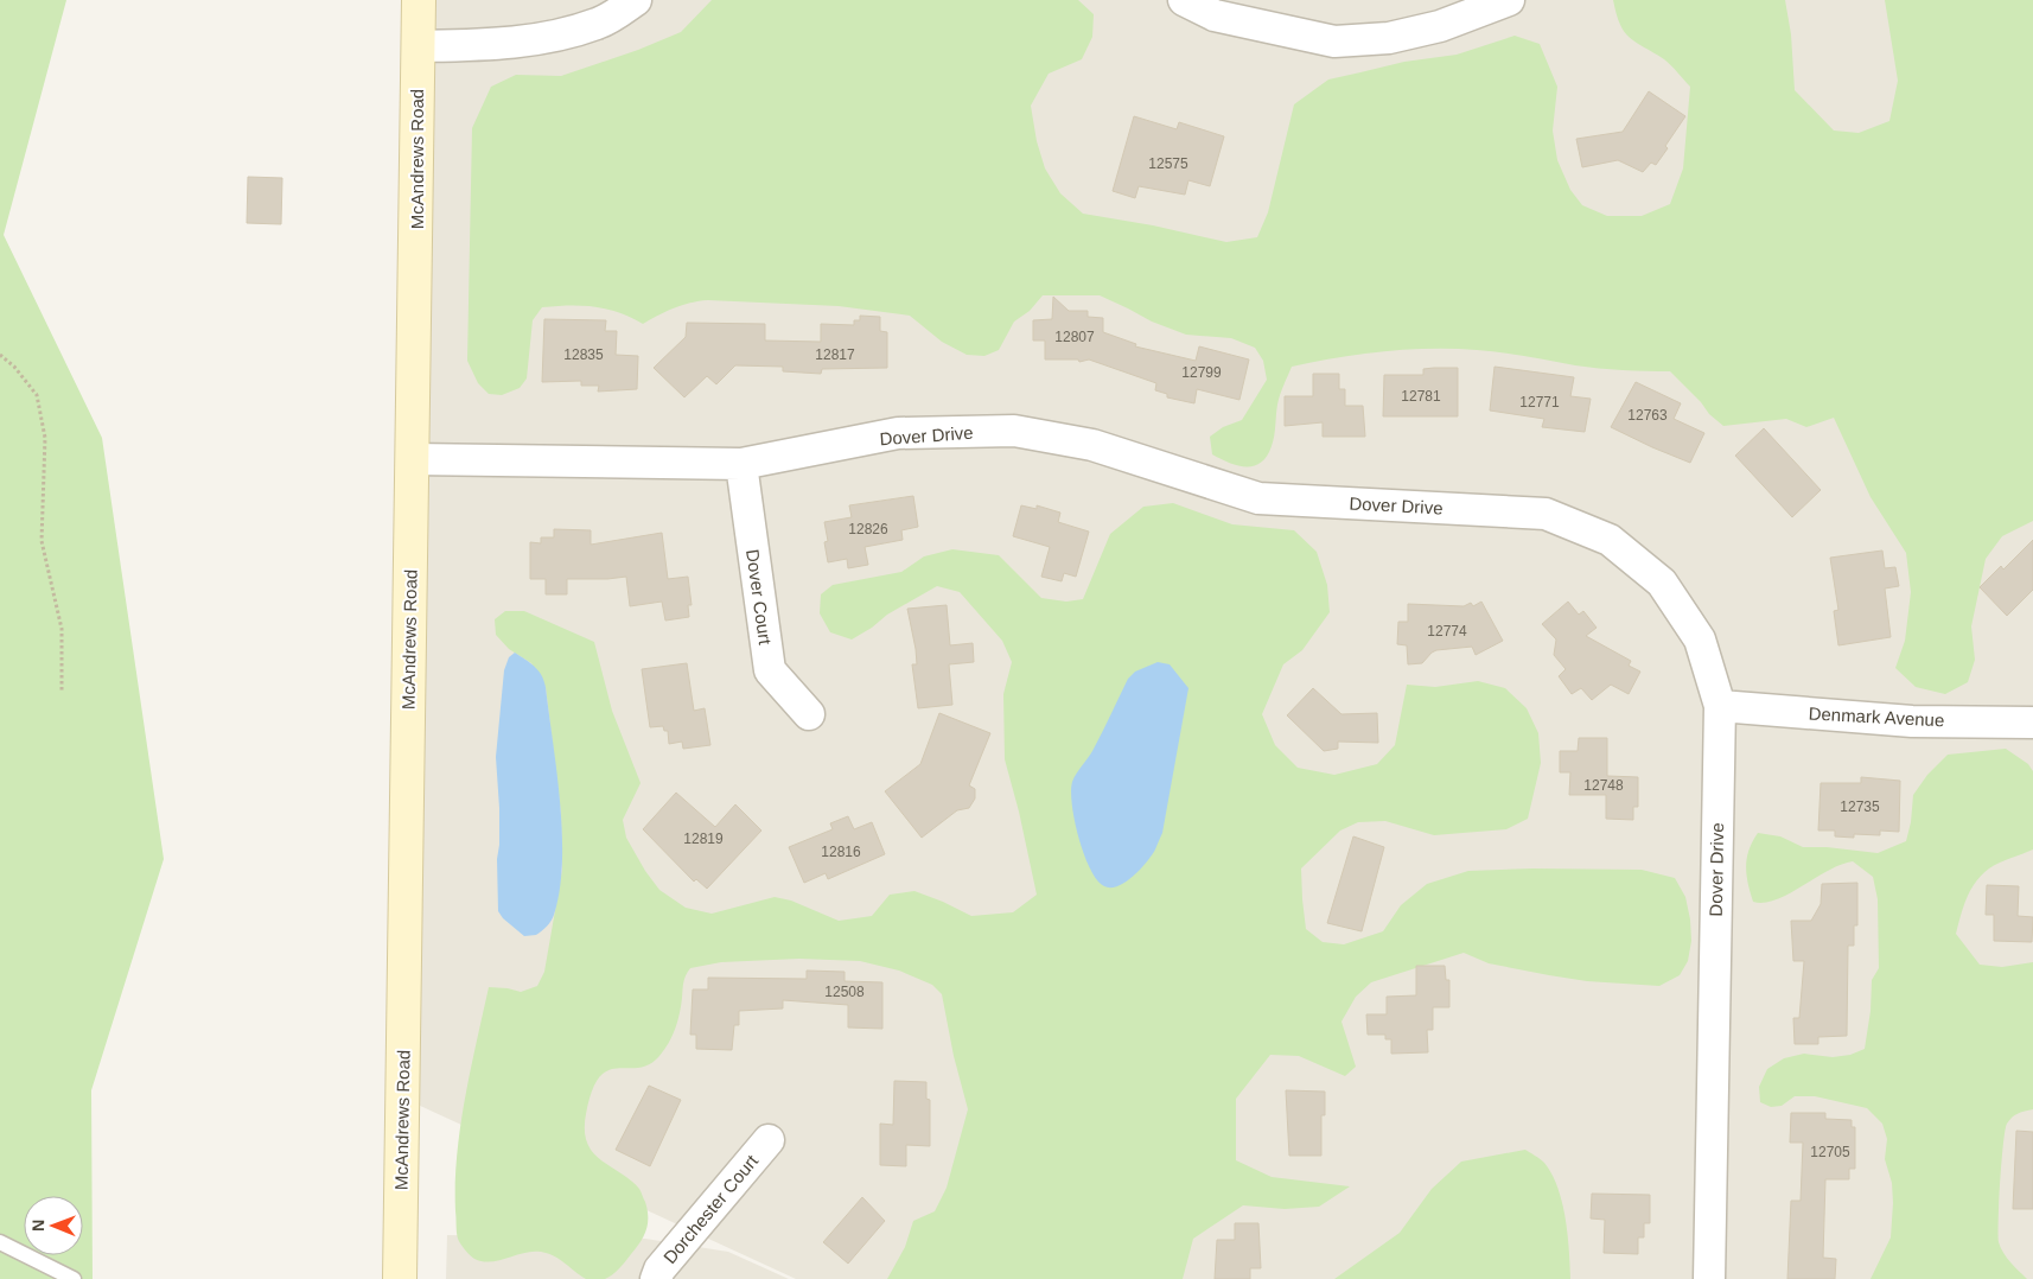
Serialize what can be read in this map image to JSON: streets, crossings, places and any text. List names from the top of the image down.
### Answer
{
  "streets": {
    "main road": ["McAndrews Road"],
    "street": [
      "Dover Drive",
      "Dover Court",
      "Denmark Avenue",
      "Dorchester Court"
    ]
  },
  "crossings": [
    ["McAndrews Road", "Dover Drive"],
    ["Dover Drive", "Dover Court"],
    ["Dover Drive", "Denmark Avenue"]
  ],
  "house_numbers": [
    "12575",
    "12807",
    "12835",
    "12817",
    "12799",
    "12781",
    "12771",
    "12763",
    "12826",
    "12774",
    "12748",
    "12735",
    "12819",
    "12816",
    "12508",
    "12705"
  ],
  "north": "left"
}
